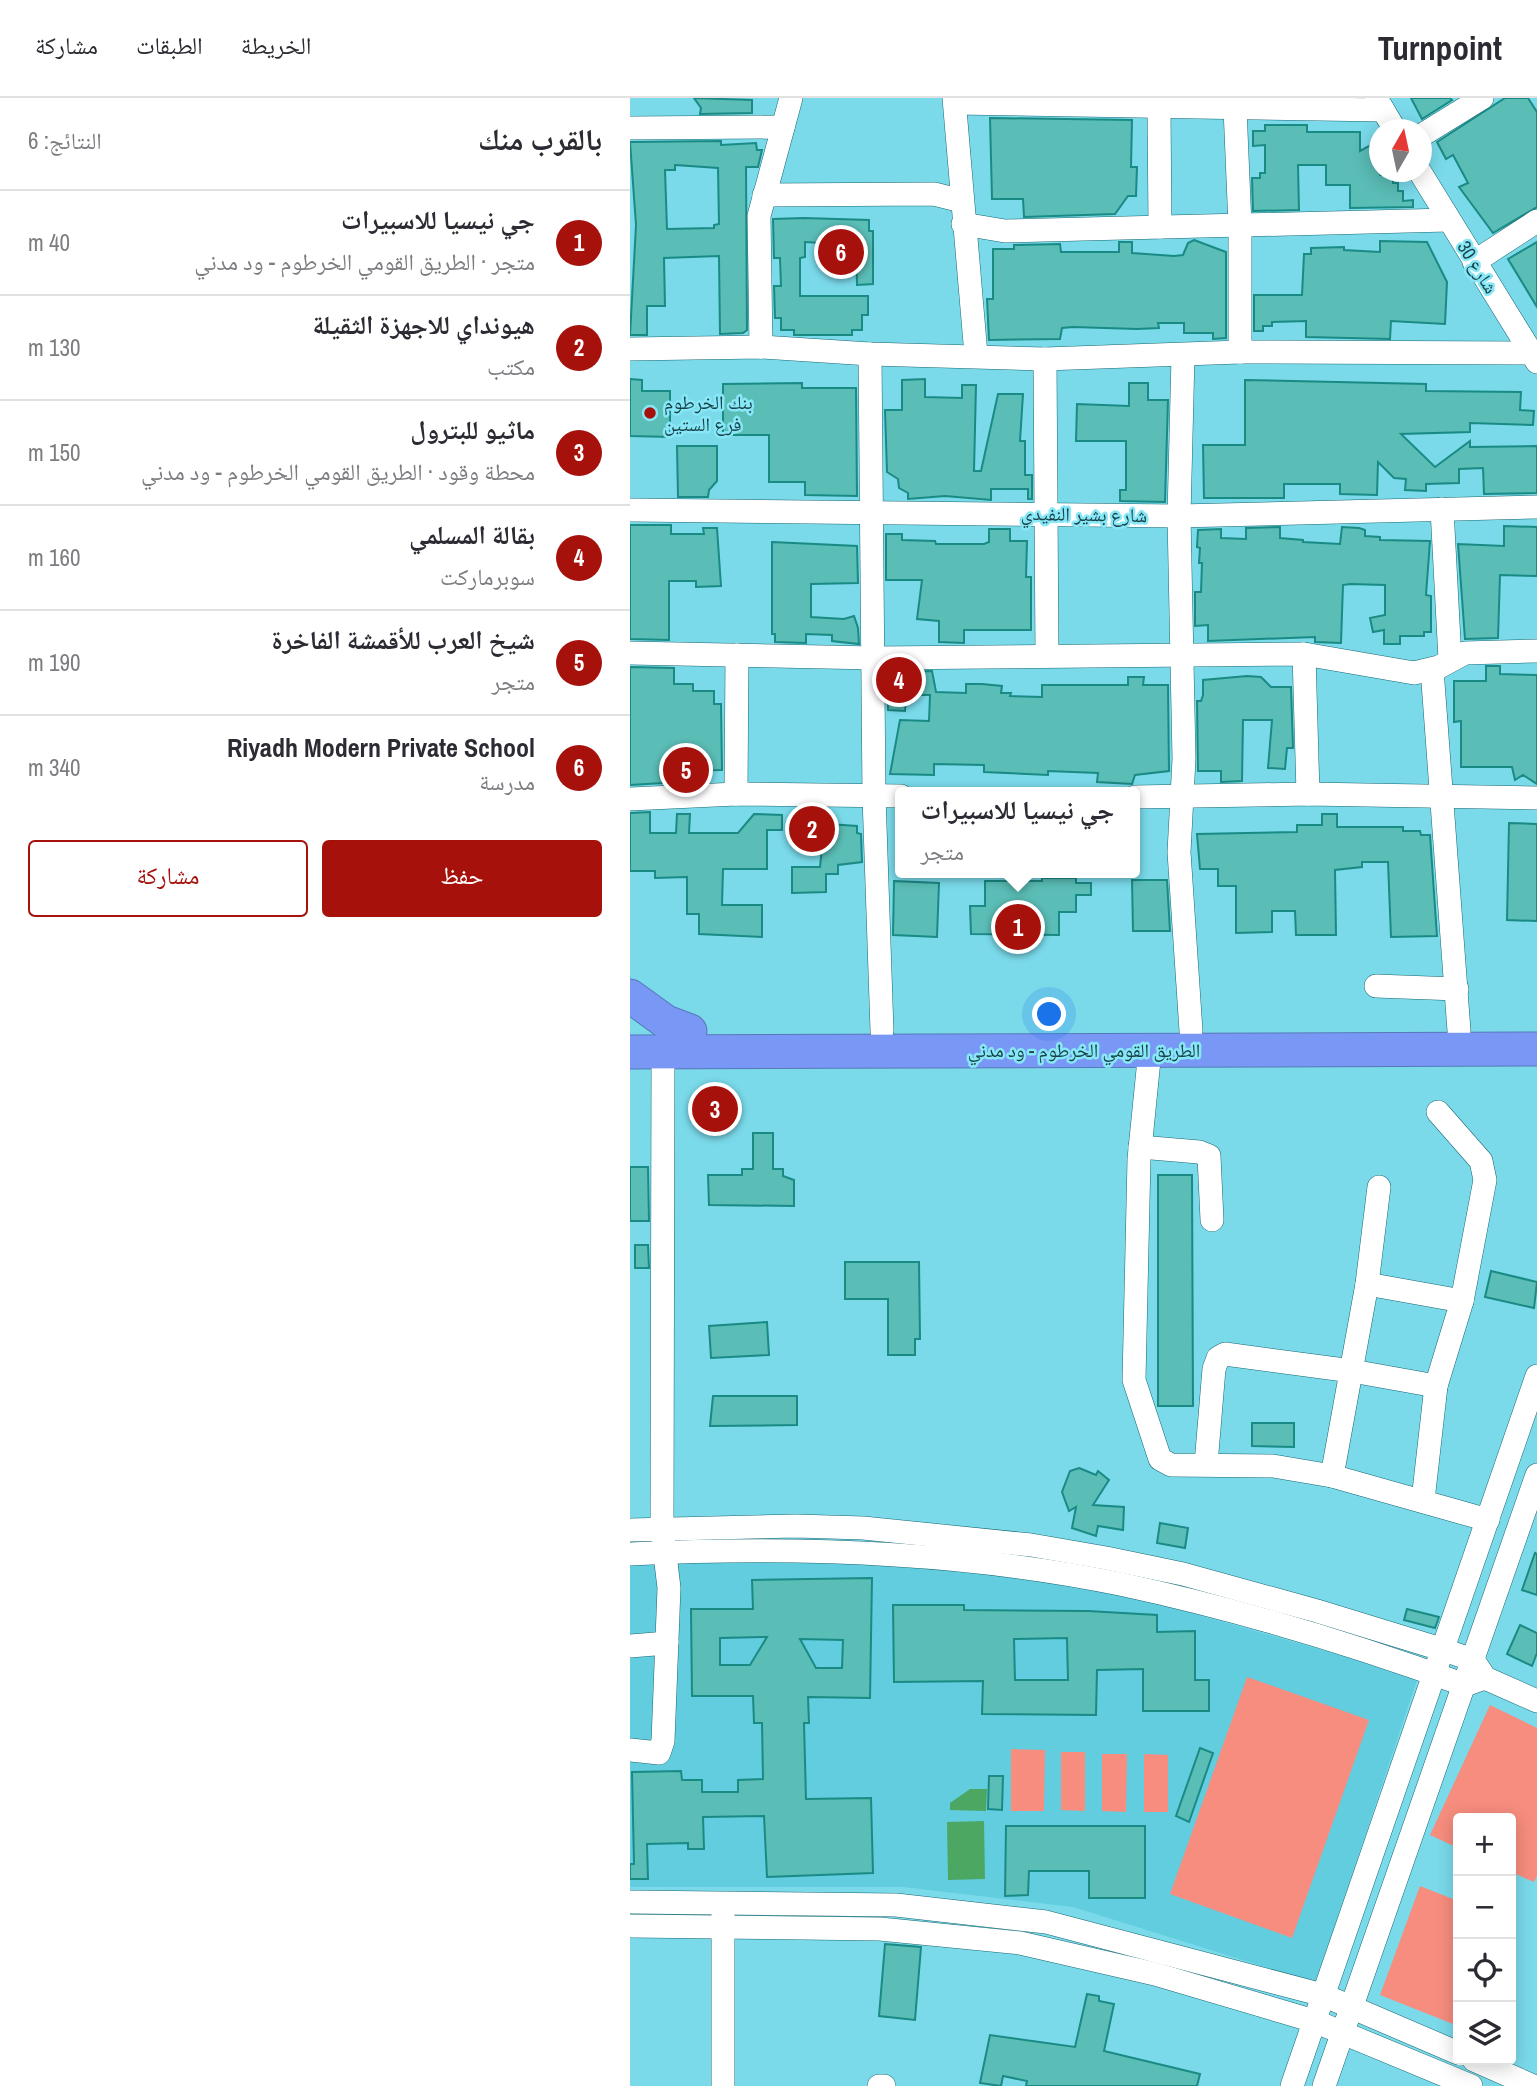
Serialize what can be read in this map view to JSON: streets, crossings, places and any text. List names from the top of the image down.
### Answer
{
  "streets": {
    "highway": ["الطريق القومي الخرطوم - ود مدني"],
    "street": ["شارع 30", "شارع بشير النفيدي"]
  },
  "places": ["بنك الخرطوم فرع الستين"],
  "north": "top",
  "page": {
    "header": "Turnpoint",
    "nav": ["الخريطة", "الطبقات", "مشاركة"],
    "heading": ["بالقرب منك", "النتائج: 6"],
    "list": [
      {
        "mark": "1",
        "name": "جي نيسيا للاسبيرات",
        "note": "متجر · الطريق القومي الخرطوم - ود مدني",
        "value": "40 m"
      },
      {
        "mark": "2",
        "name": "هيونداي للاجهزة الثقيلة",
        "note": "مكتب",
        "value": "130 m"
      },
      {
        "mark": "3",
        "name": "ماثيو للبترول",
        "note": "محطة وقود · الطريق القومي الخرطوم - ود مدني",
        "value": "150 m"
      },
      {
        "mark": "4",
        "name": "بقالة المسلمي",
        "note": "سوبرماركت",
        "value": "160 m"
      },
      {
        "mark": "5",
        "name": "شيخ العرب للأقمشة الفاخرة",
        "note": "متجر",
        "value": "190 m"
      },
      {
        "mark": "6",
        "name": "Riyadh Modern Private School",
        "note": "مدرسة",
        "value": "340 m"
      }
    ],
    "pins": [
      "6",
      "4",
      "5",
      "2",
      "1",
      "3"
    ],
    "popup": ["جي نيسيا للاسبيرات", "متجر"],
    "buttons": ["حفظ", "مشاركة"],
    "map_buttons": ["+", "−"]
  }
}
